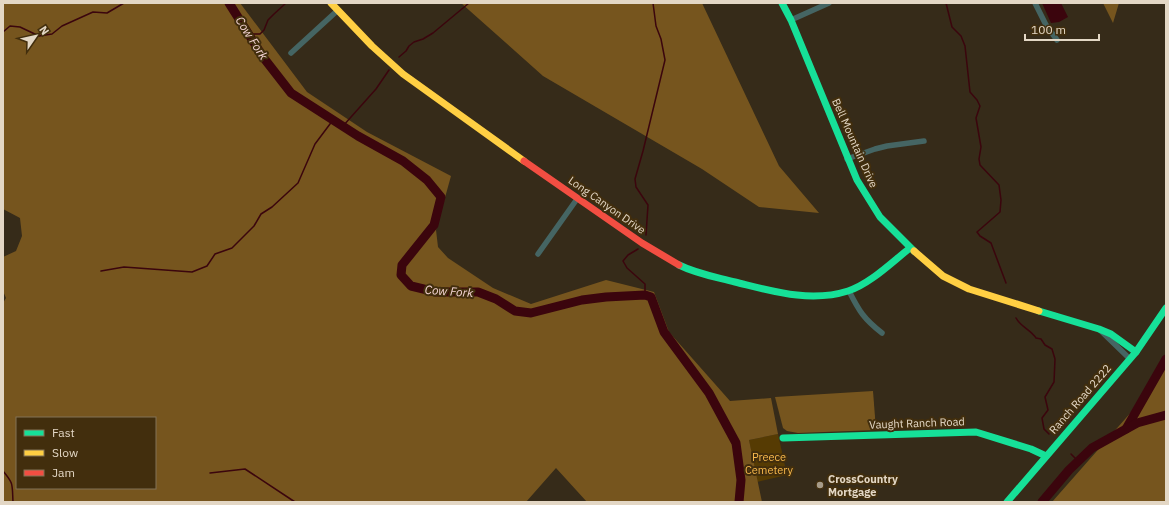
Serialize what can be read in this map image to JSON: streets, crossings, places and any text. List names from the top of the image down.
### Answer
{
  "streets": {
    "street": [
      "Bell Mountain Drive",
      "Long Canyon Drive",
      "Ranch Road 2222",
      "Vaught Ranch Road"
    ]
  },
  "crossings": [
    ["Bell Mountain Drive", "Long Canyon Drive"],
    ["Bell Mountain Drive", "Ranch Road 2222"],
    ["Ranch Road 2222", "Vaught Ranch Road"]
  ],
  "water": ["Cow Fork"],
  "parks": ["Preece Cemetery"],
  "places": ["CrossCountry Mortgage"],
  "legend": ["Fast", "Slow", "Jam"],
  "scale_bar": "100 m",
  "north": "top right"
}
